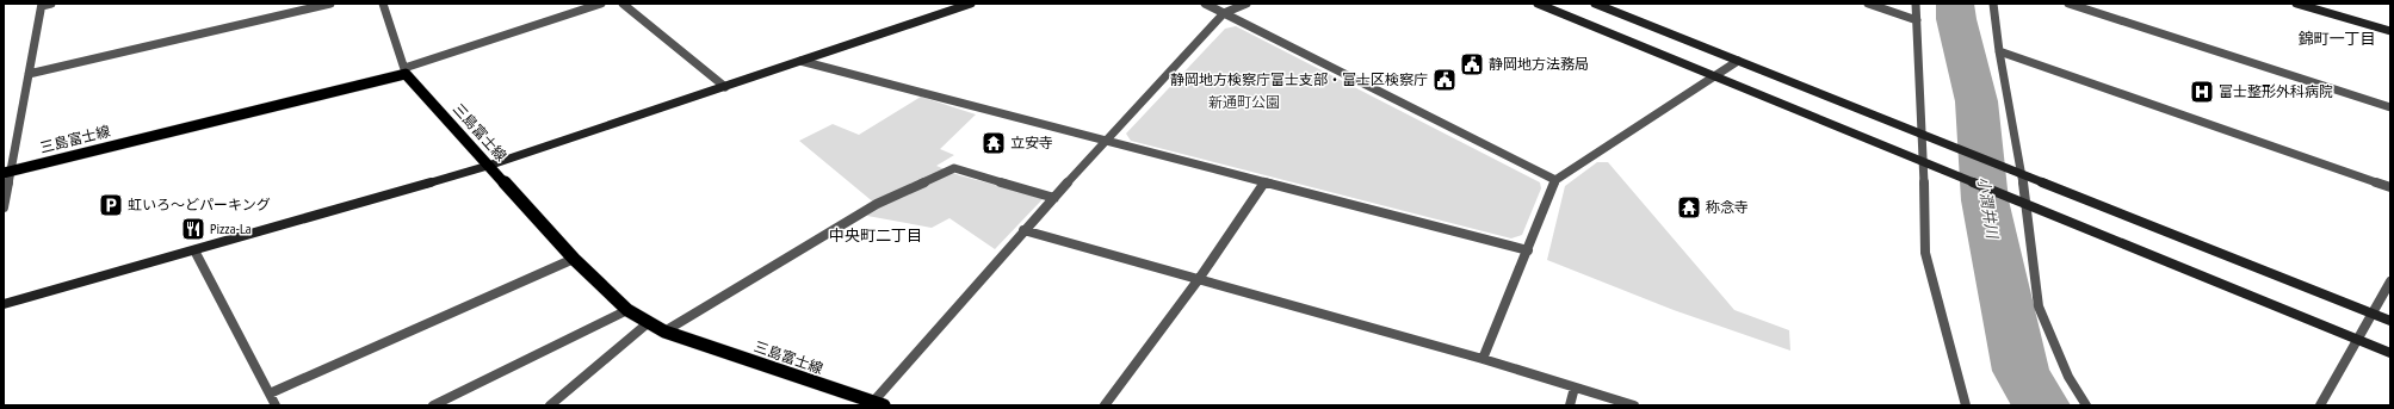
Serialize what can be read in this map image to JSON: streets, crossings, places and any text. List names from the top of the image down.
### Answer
{
  "streets": {
    "main road": ["三島富士線"]
  },
  "districts": ["錦町一丁目", "中央町二丁目"],
  "water": ["小潤井川"],
  "parks": ["新通町公園"],
  "places": {
    "public building": ["静岡地方法務局", "静岡地方検察庁富士支部・富士区検察庁"],
    "hospital": ["富士整形外科病院"],
    "temple": ["立安寺", "称念寺"],
    "parking": ["虹いろ～どパーキング"],
    "restaurant": ["Pizza-La"]
  }
}
